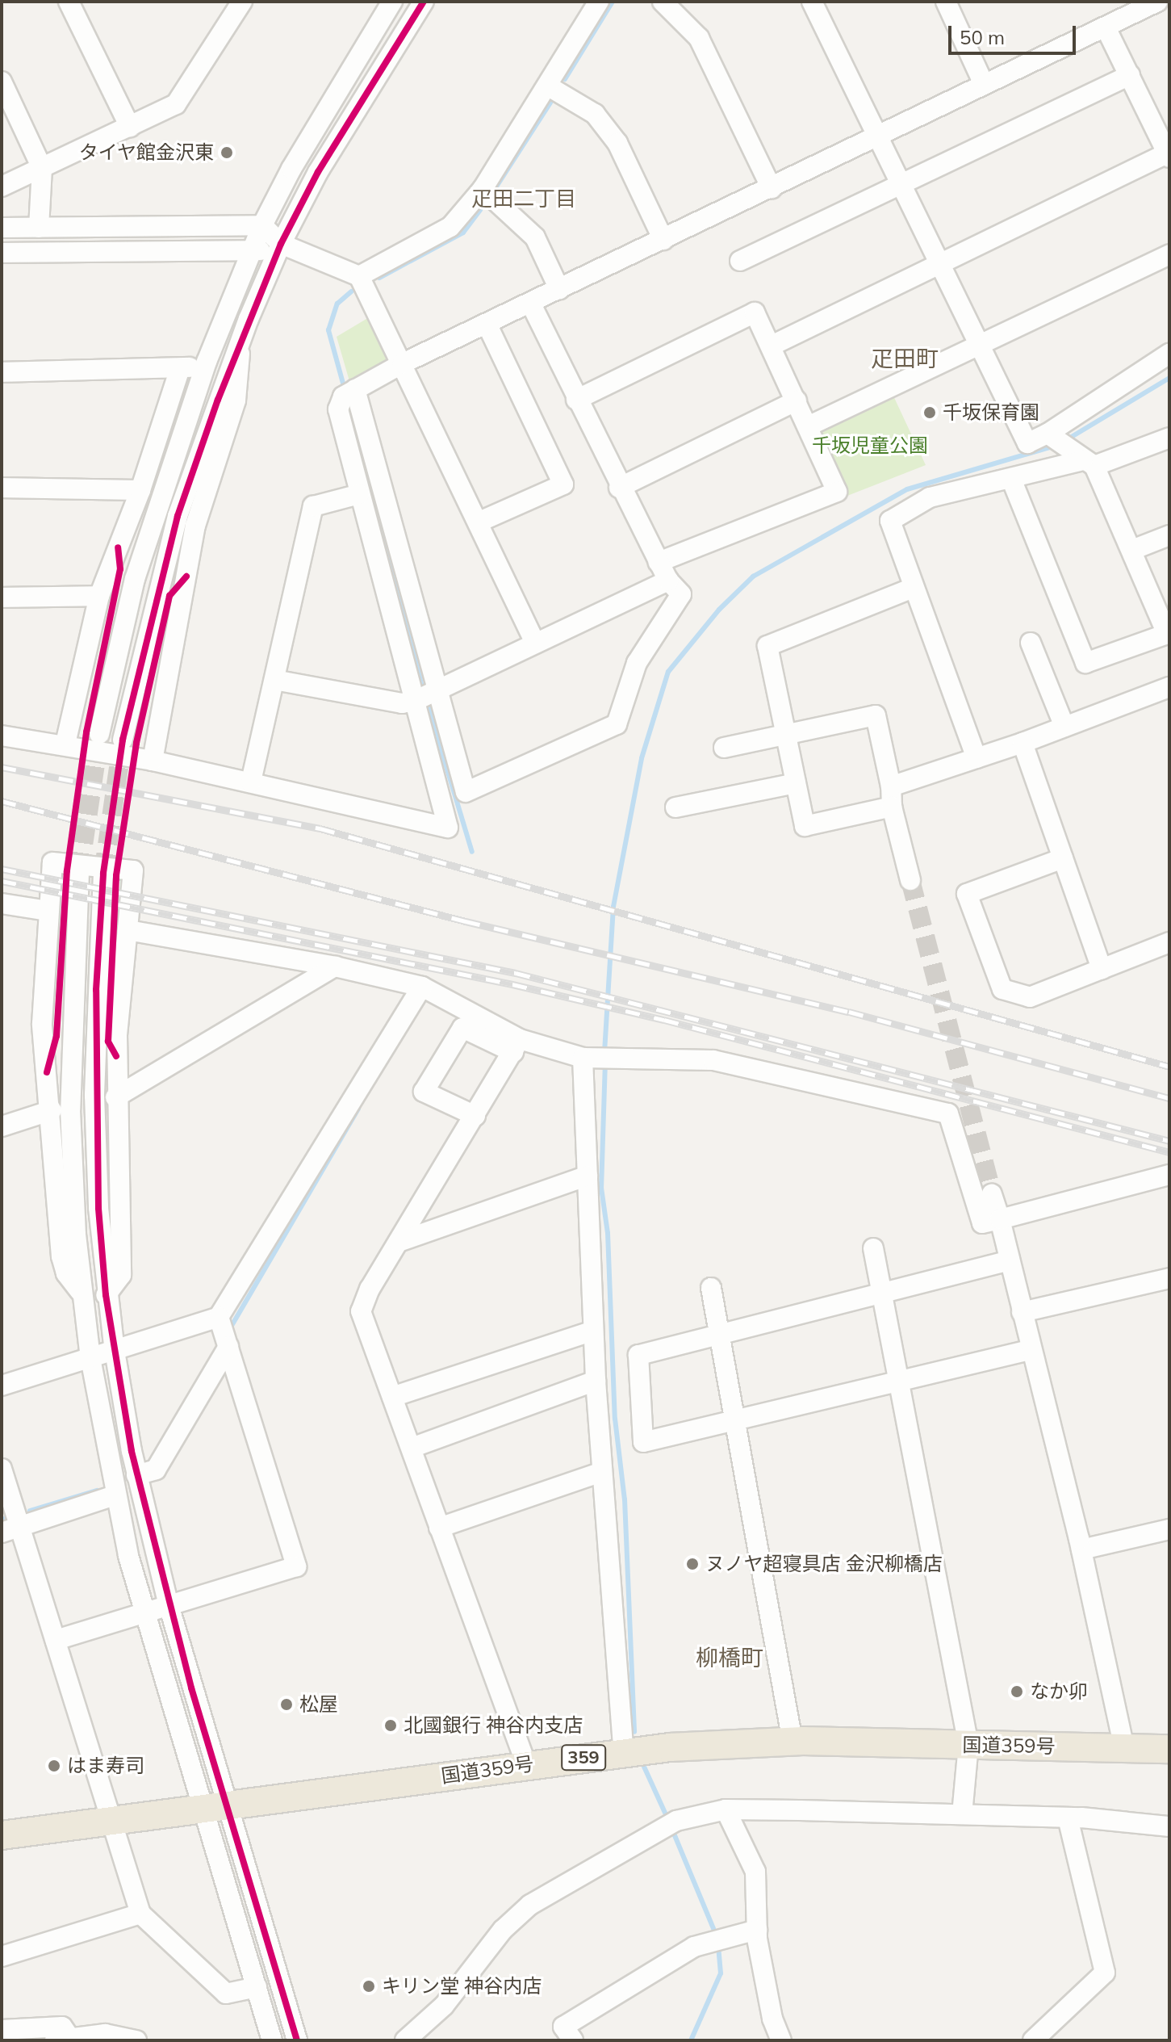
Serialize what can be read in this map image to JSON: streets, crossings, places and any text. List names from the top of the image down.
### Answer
{
  "streets": {
    "highway": ["国道359号", "359"]
  },
  "districts": ["疋田二丁目", "疋田町", "柳橋町"],
  "parks": ["千坂児童公園"],
  "places": [
    "タイヤ館金沢東",
    "千坂保育園",
    "ヌノヤ超寝具店 金沢柳橋店",
    "なか卯",
    "松屋",
    "北國銀行 神谷内支店",
    "はま寿司",
    "キリン堂 神谷内店"
  ],
  "scale_bar": "50 m"
}
